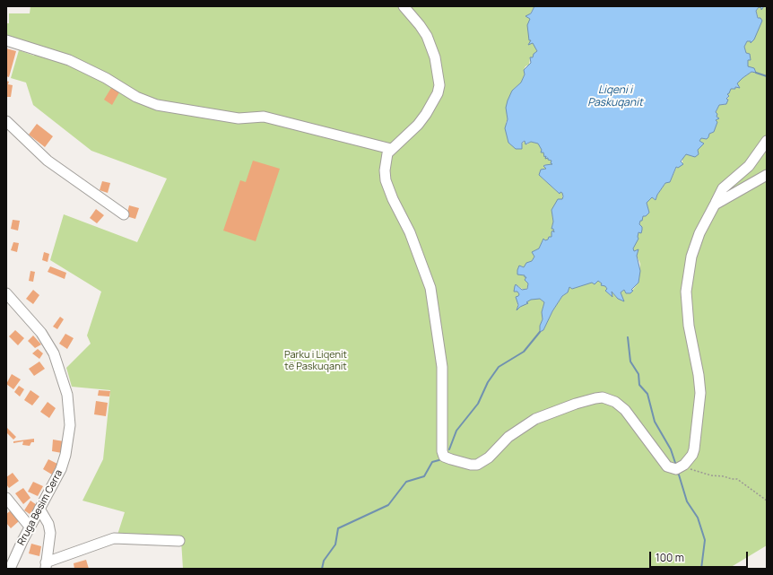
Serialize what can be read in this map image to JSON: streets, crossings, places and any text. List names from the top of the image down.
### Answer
{
  "streets": {
    "street": ["Rruga Besim Cerra"]
  },
  "water": ["Liqeni i Paskuqanit"],
  "parks": ["Parku i Liqenit të Paskuqanit"],
  "scale_bar": "100 m"
}
